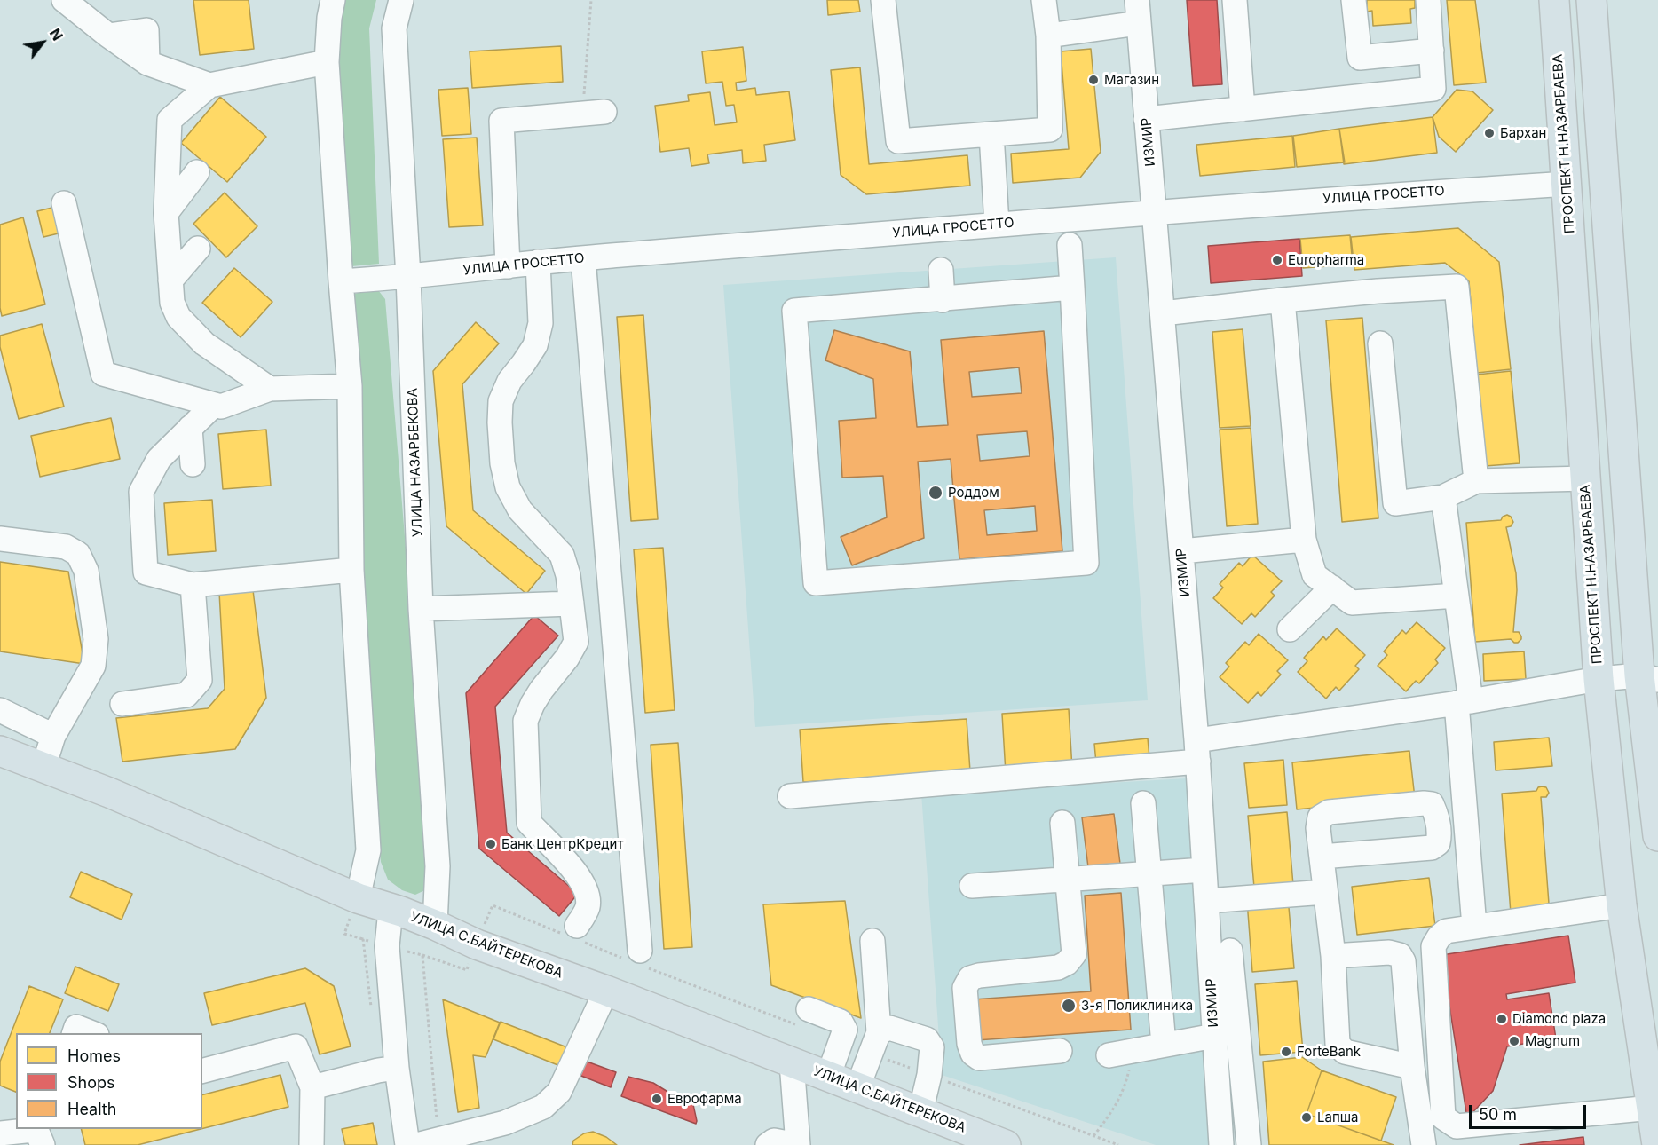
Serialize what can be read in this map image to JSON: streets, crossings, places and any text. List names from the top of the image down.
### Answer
{
  "streets": {
    "main road": ["ПРОСПЕКТ Н.НАЗАРБАЕВА", "УЛИЦА С.БАЙТЕРЕКОВА"],
    "street": ["ИЗМИР", "УЛИЦА ГРОСЕТТО", "УЛИЦА НАЗАРБЕКОВА"]
  },
  "crossings": [
    ["ИЗМИР", "УЛИЦА ГРОСЕТТО"],
    ["ПРОСПЕКТ Н.НАЗАРБАЕВА", "УЛИЦА ГРОСЕТТО"],
    ["УЛИЦА ГРОСЕТТО", "УЛИЦА НАЗАРБЕКОВА"],
    ["УЛИЦА НАЗАРБЕКОВА", "УЛИЦА С.БАЙТЕРЕКОВА"]
  ],
  "places": [
    "Магазин",
    "Бархан",
    "Europharma",
    "Роддом",
    "Банк ЦентрКредит",
    "3-я Поликлиника",
    "Diamond plaza",
    "Magnum",
    "ForteBank",
    "Еврофарма",
    "Lапша"
  ],
  "legend": ["Homes", "Shops", "Health"],
  "scale_bar": "50 m",
  "north": "top right"
}
